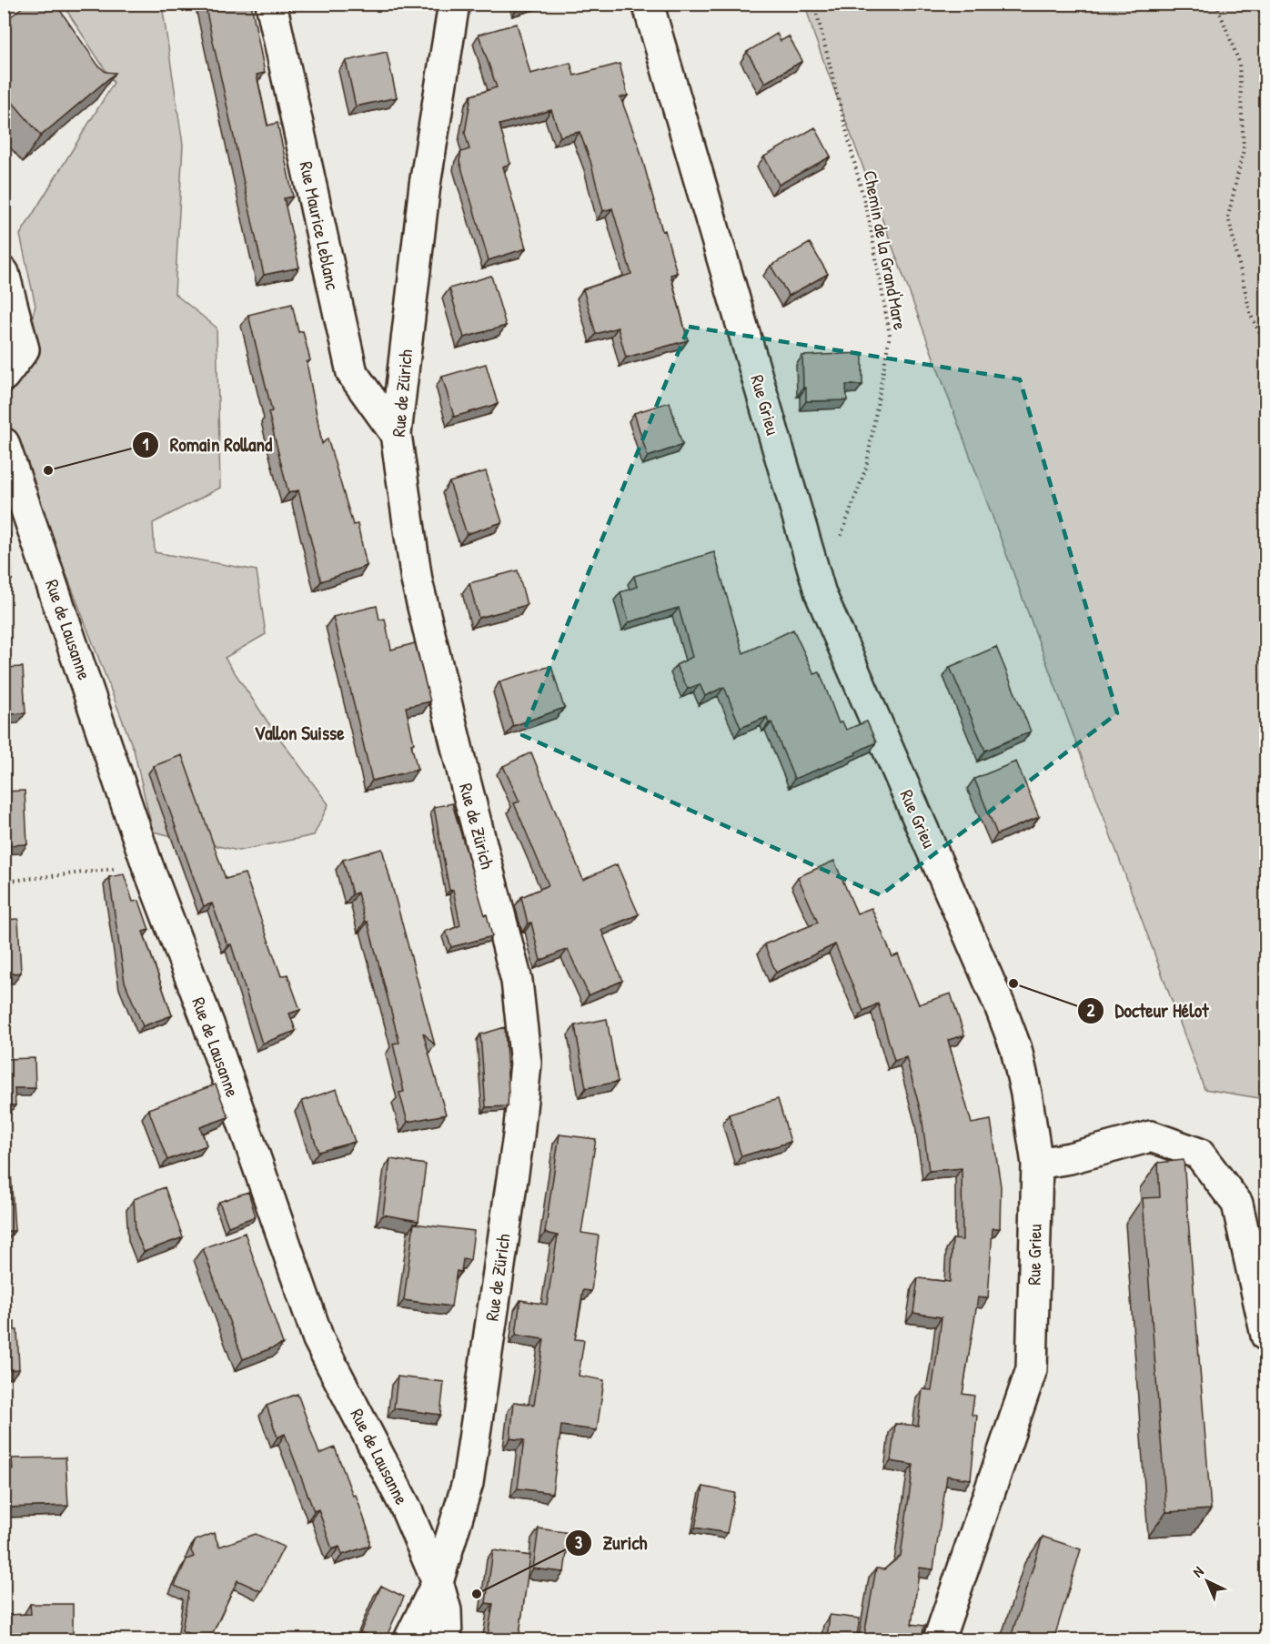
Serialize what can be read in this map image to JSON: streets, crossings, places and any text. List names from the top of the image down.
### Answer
{
  "streets": {
    "street": [
      "Rue Maurice Leblanc",
      "Rue de Zürich",
      "Rue Grieu",
      "Rue de Lausanne"
    ],
    "path": ["Chemin de la Grand'Mare"]
  },
  "crossings": [
    ["Rue Maurice Leblanc", "Rue de Zürich"],
    ["Rue de Zürich", "Rue de Lausanne"]
  ],
  "districts": ["Vallon Suisse"],
  "places": ["Romain Rolland", "Docteur Hélot", "Zurich"],
  "north": "top left"
}
